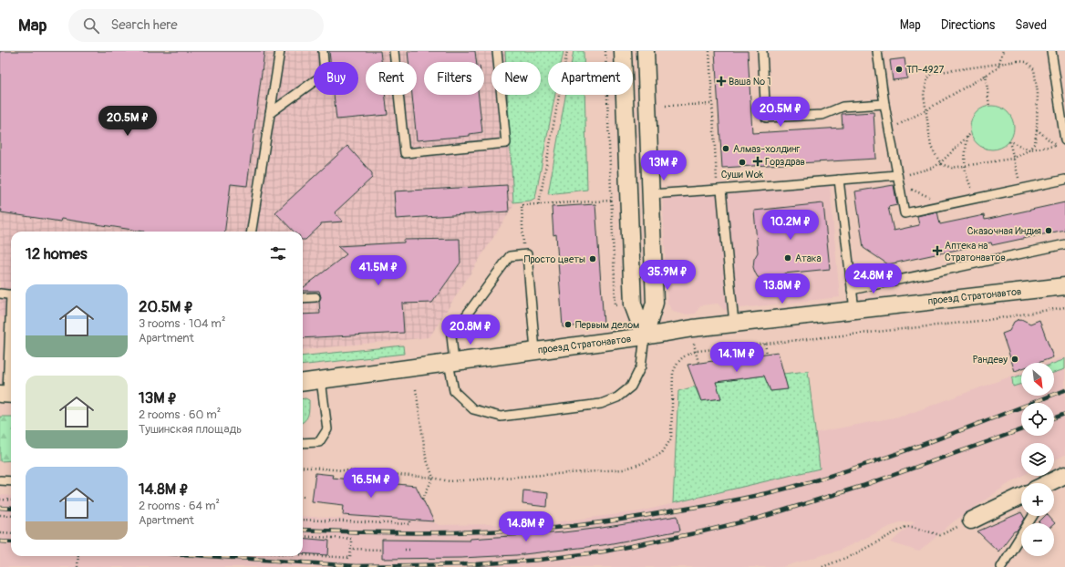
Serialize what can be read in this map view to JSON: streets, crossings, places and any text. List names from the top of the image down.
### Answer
{
  "streets": {
    "street": ["проезд Стратонавтов"]
  },
  "places": {
    "other": [
      "ТП-4927",
      "Алмаз-холдинг",
      "Суши Wok",
      "Сказочная Индия",
      "Атака",
      "Просто цветы",
      "Первым делом",
      "Рандеву"
    ],
    "health": ["Ваша № 1", "Горздрав", "Аптека на Стратонавтов"]
  },
  "north": "bottom right",
  "page": {
    "header": "Map",
    "search": "Search here",
    "nav": ["Map", "Directions", "Saved"],
    "chip": [
      "Buy",
      "Rent",
      "Filters",
      "New",
      "Apartment"
    ],
    "price": [
      "20.5M ₽",
      "20.5M ₽",
      "13M ₽",
      "10.2M ₽",
      "41.5M ₽",
      "35.9M ₽",
      "24.8M ₽",
      "13.8M ₽",
      "20.8M ₽",
      "14.1M ₽",
      "16.5M ₽",
      "14.8M ₽"
    ],
    "heading": "12 homes",
    "list": [
      {
        "name": "20.5M ₽",
        "note": "3 rooms · 104 m² · Apartment"
      },
      {
        "name": "13M ₽",
        "note": "2 rooms · 60 m² · Тушинская площадь"
      },
      {
        "name": "14.8M ₽",
        "note": "2 rooms · 64 m² · Apartment"
      }
    ],
    "map_buttons": ["+", "−"]
  }
}
